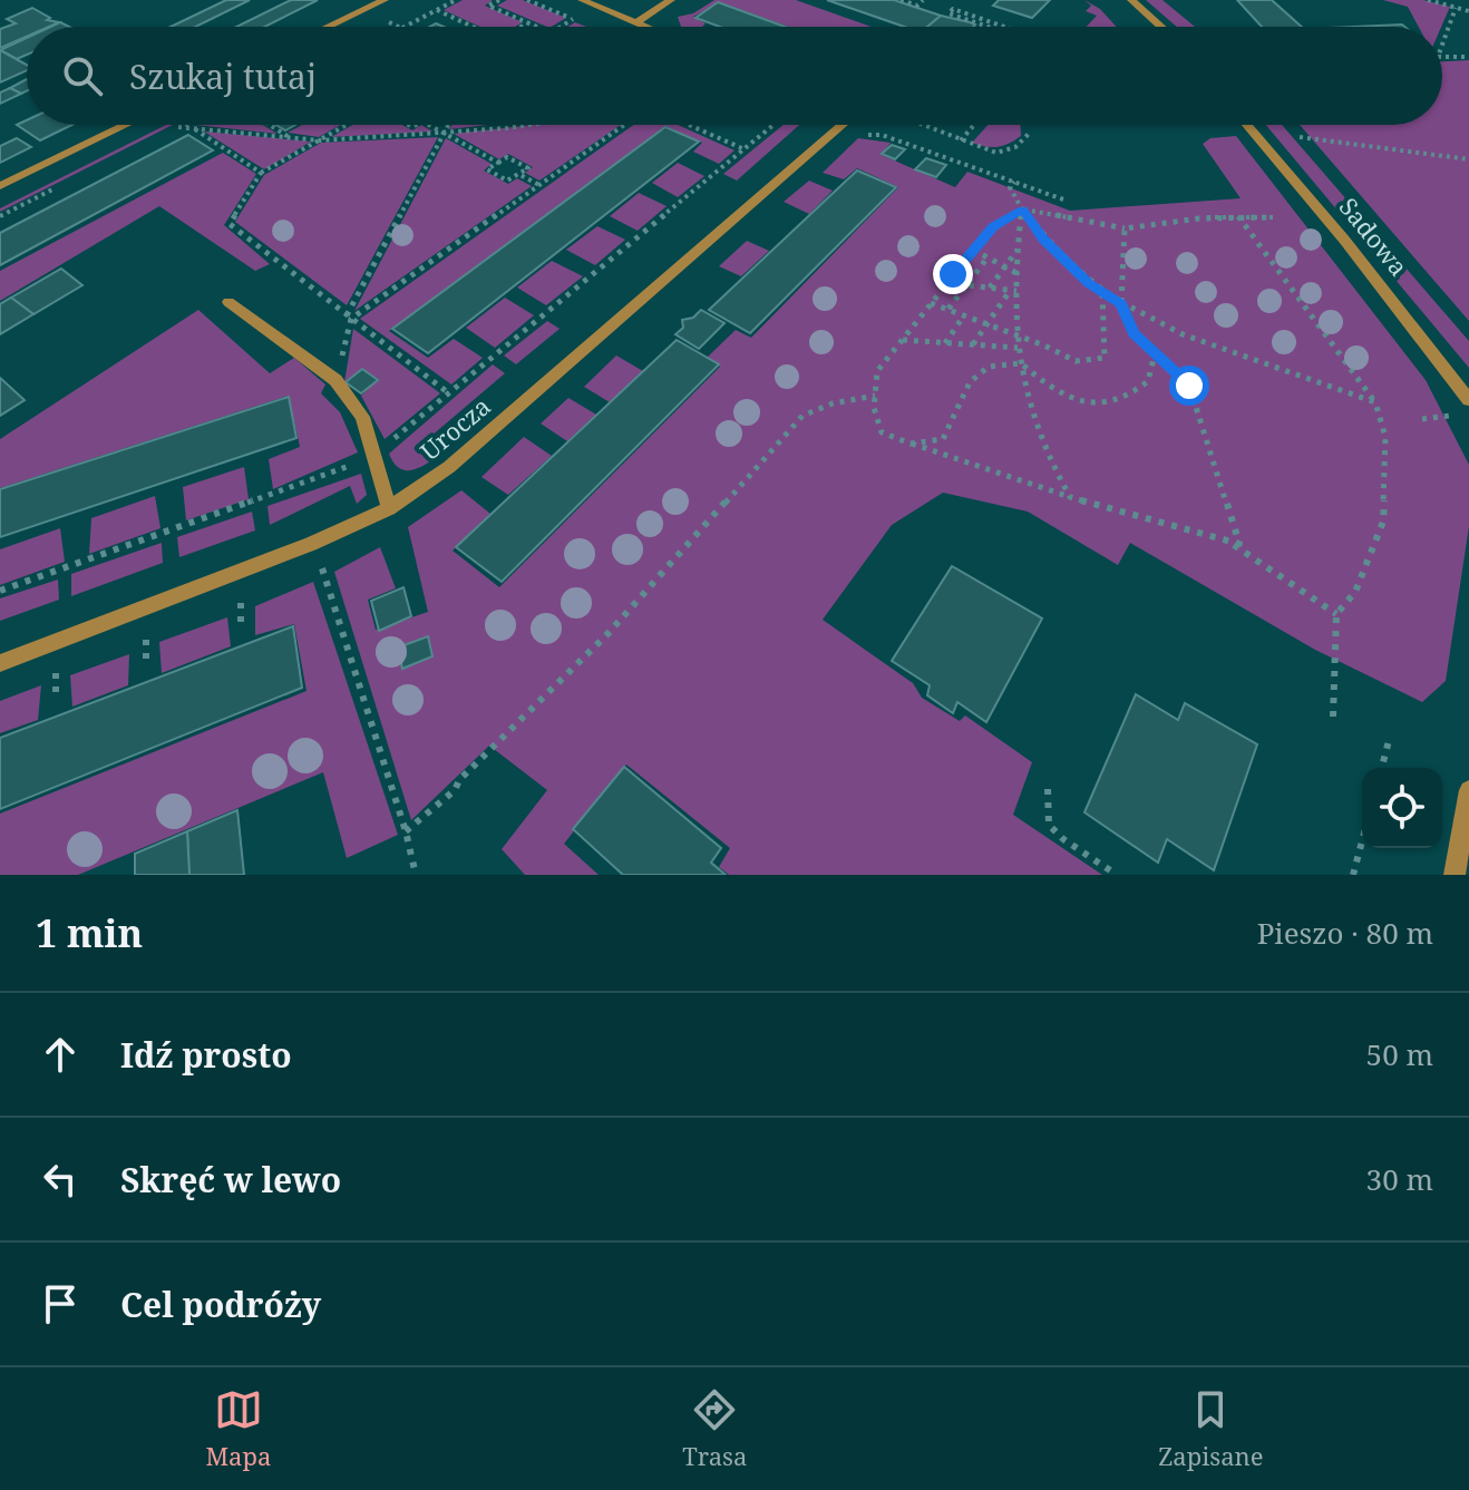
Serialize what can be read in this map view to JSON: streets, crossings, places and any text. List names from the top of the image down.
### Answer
{
  "streets": {
    "street": ["Sadowa", "Urocza"]
  },
  "page": {
    "search": "Szukaj tutaj",
    "heading": ["1 min", "Pieszo · 80 m"],
    "list": [
      ["Idź prosto", "50 m"],
      ["Skręć w lewo", "30 m"],
      "Cel podróży"
    ],
    "nav": ["Mapa", "Trasa", "Zapisane"]
  }
}
